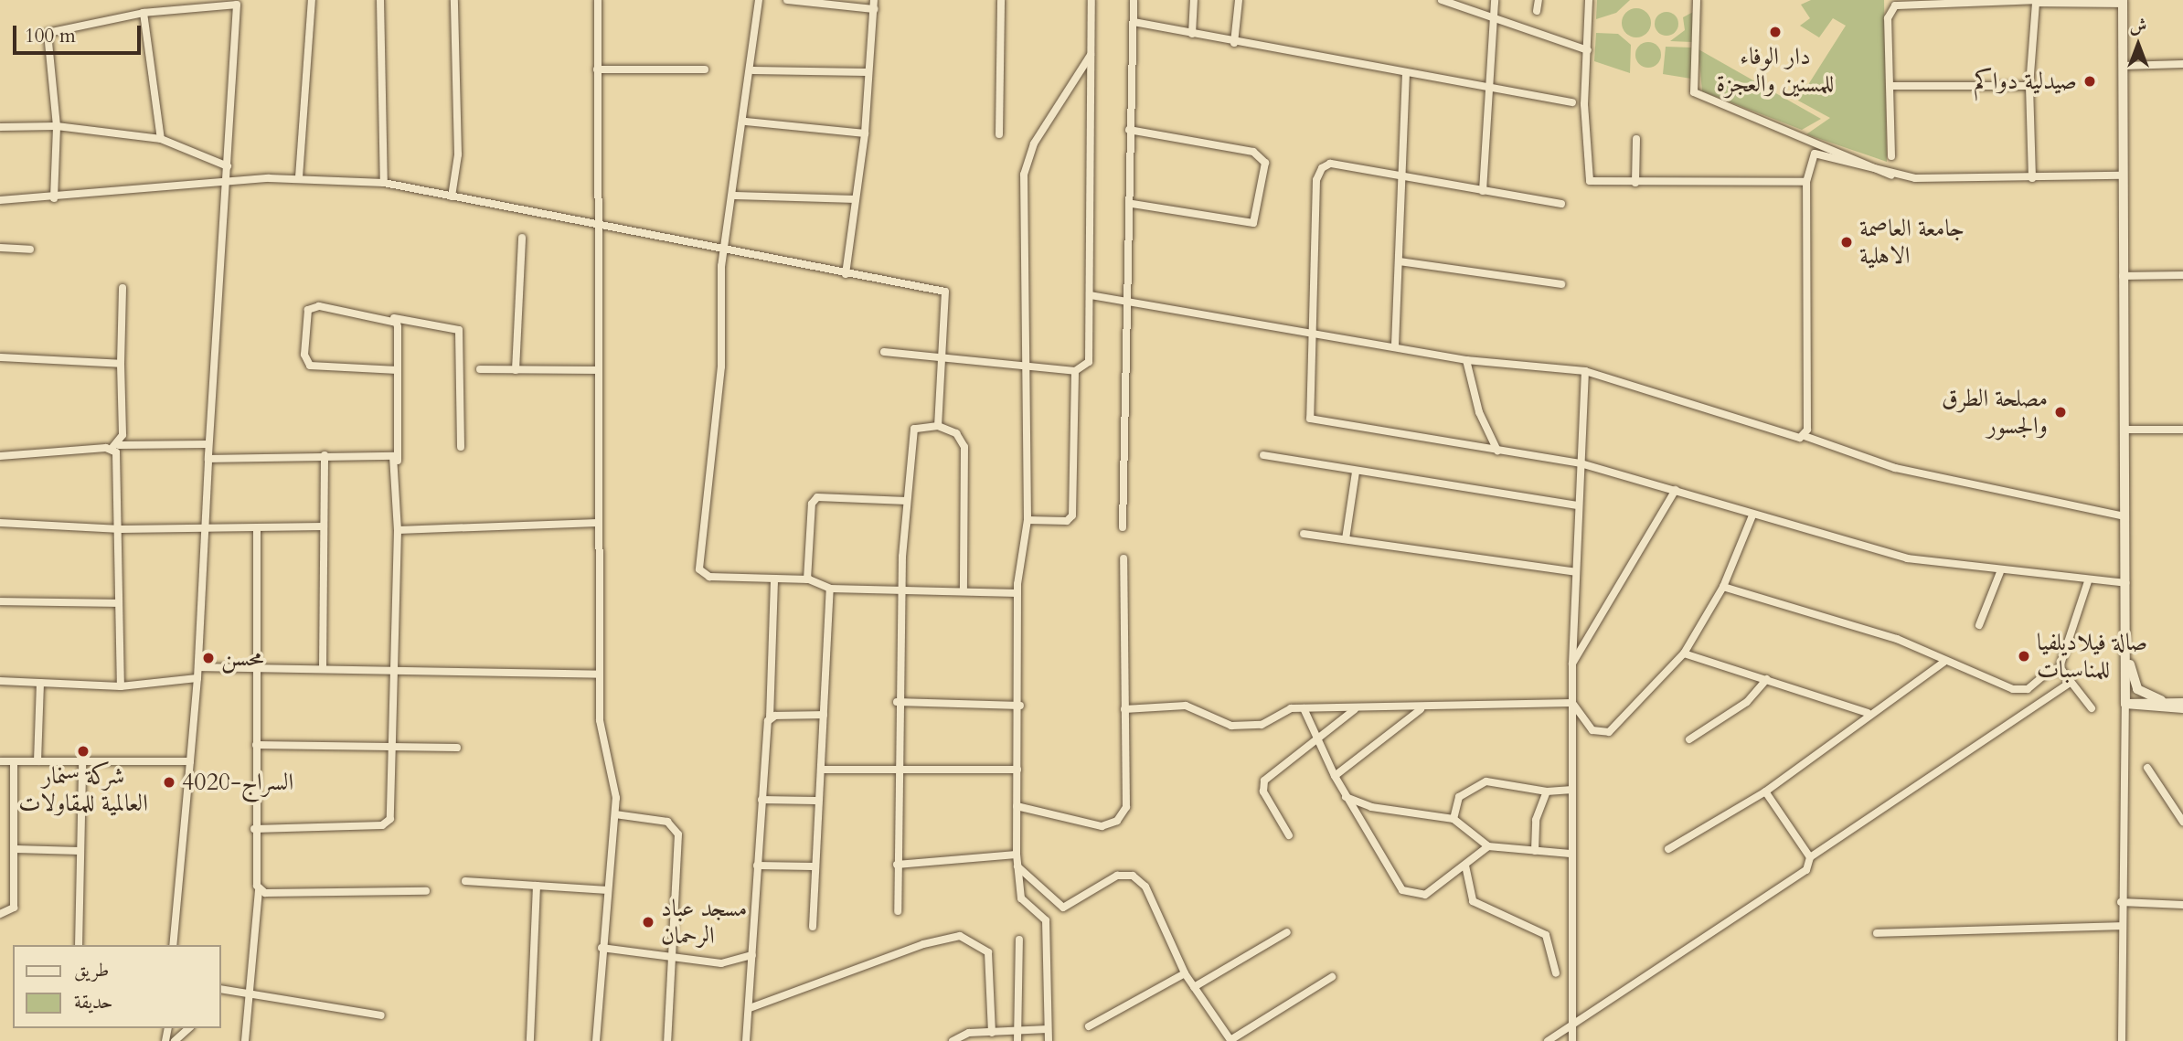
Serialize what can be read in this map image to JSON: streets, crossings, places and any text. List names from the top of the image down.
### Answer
{
  "places": [
    "دار الوفاء للمسنين والعجزة",
    "صيدلية دواكم",
    "جامعة العاصمة الاهلية",
    "مصلحة الطرق والجسور",
    "صالة فيلاديلفيا للمناسبات",
    "محسن",
    "شركة سنمار العالمية للمقاولات",
    "السراج-4020",
    "مسجد عباد الرحمان"
  ],
  "legend": ["طريق", "حديقة"],
  "scale_bar": "100 m",
  "north": "top"
}
